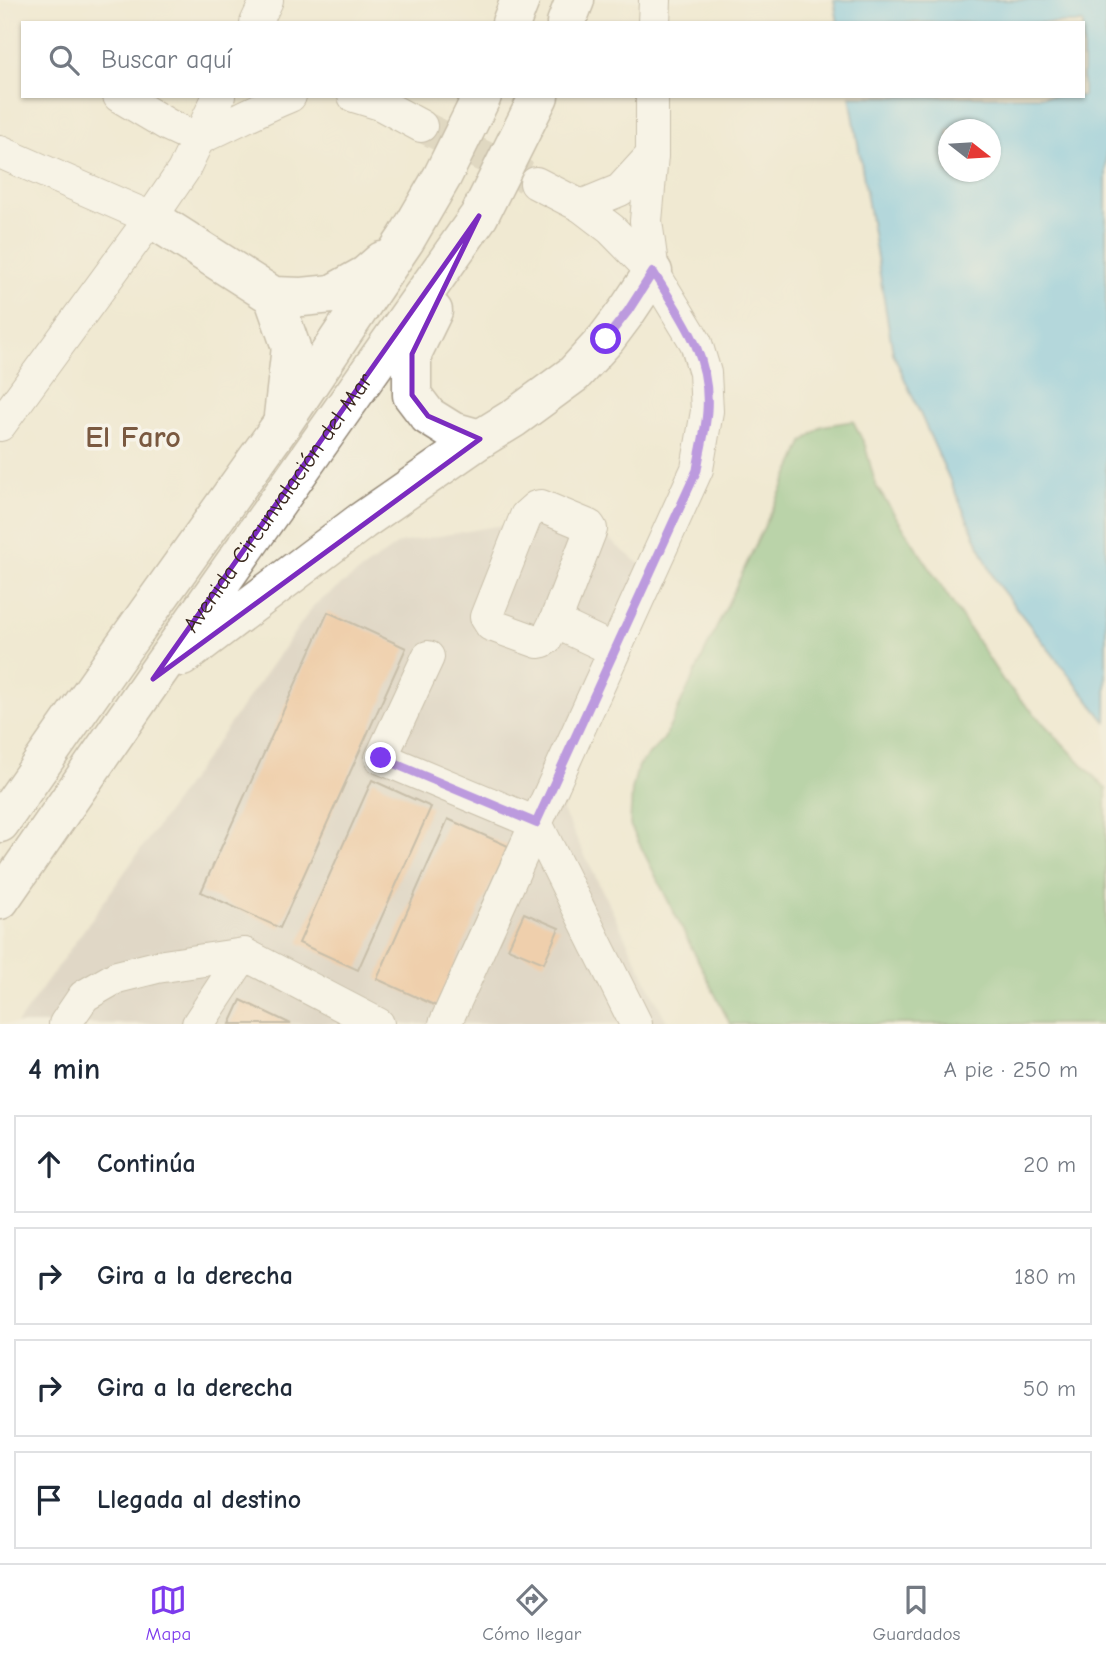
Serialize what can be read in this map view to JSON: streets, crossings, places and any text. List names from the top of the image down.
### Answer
{
  "streets": {
    "main road": ["Avenida Circunvalación del Mar"]
  },
  "districts": ["El Faro"],
  "north": "right",
  "page": {
    "search": "Buscar aquí",
    "heading": ["4 min", "A pie · 250 m"],
    "list": [
      ["Continúa", "20 m"],
      ["Gira a la derecha", "180 m"],
      ["Gira a la derecha", "50 m"],
      "Llegada al destino"
    ],
    "nav": ["Mapa", "Cómo llegar", "Guardados"]
  }
}
